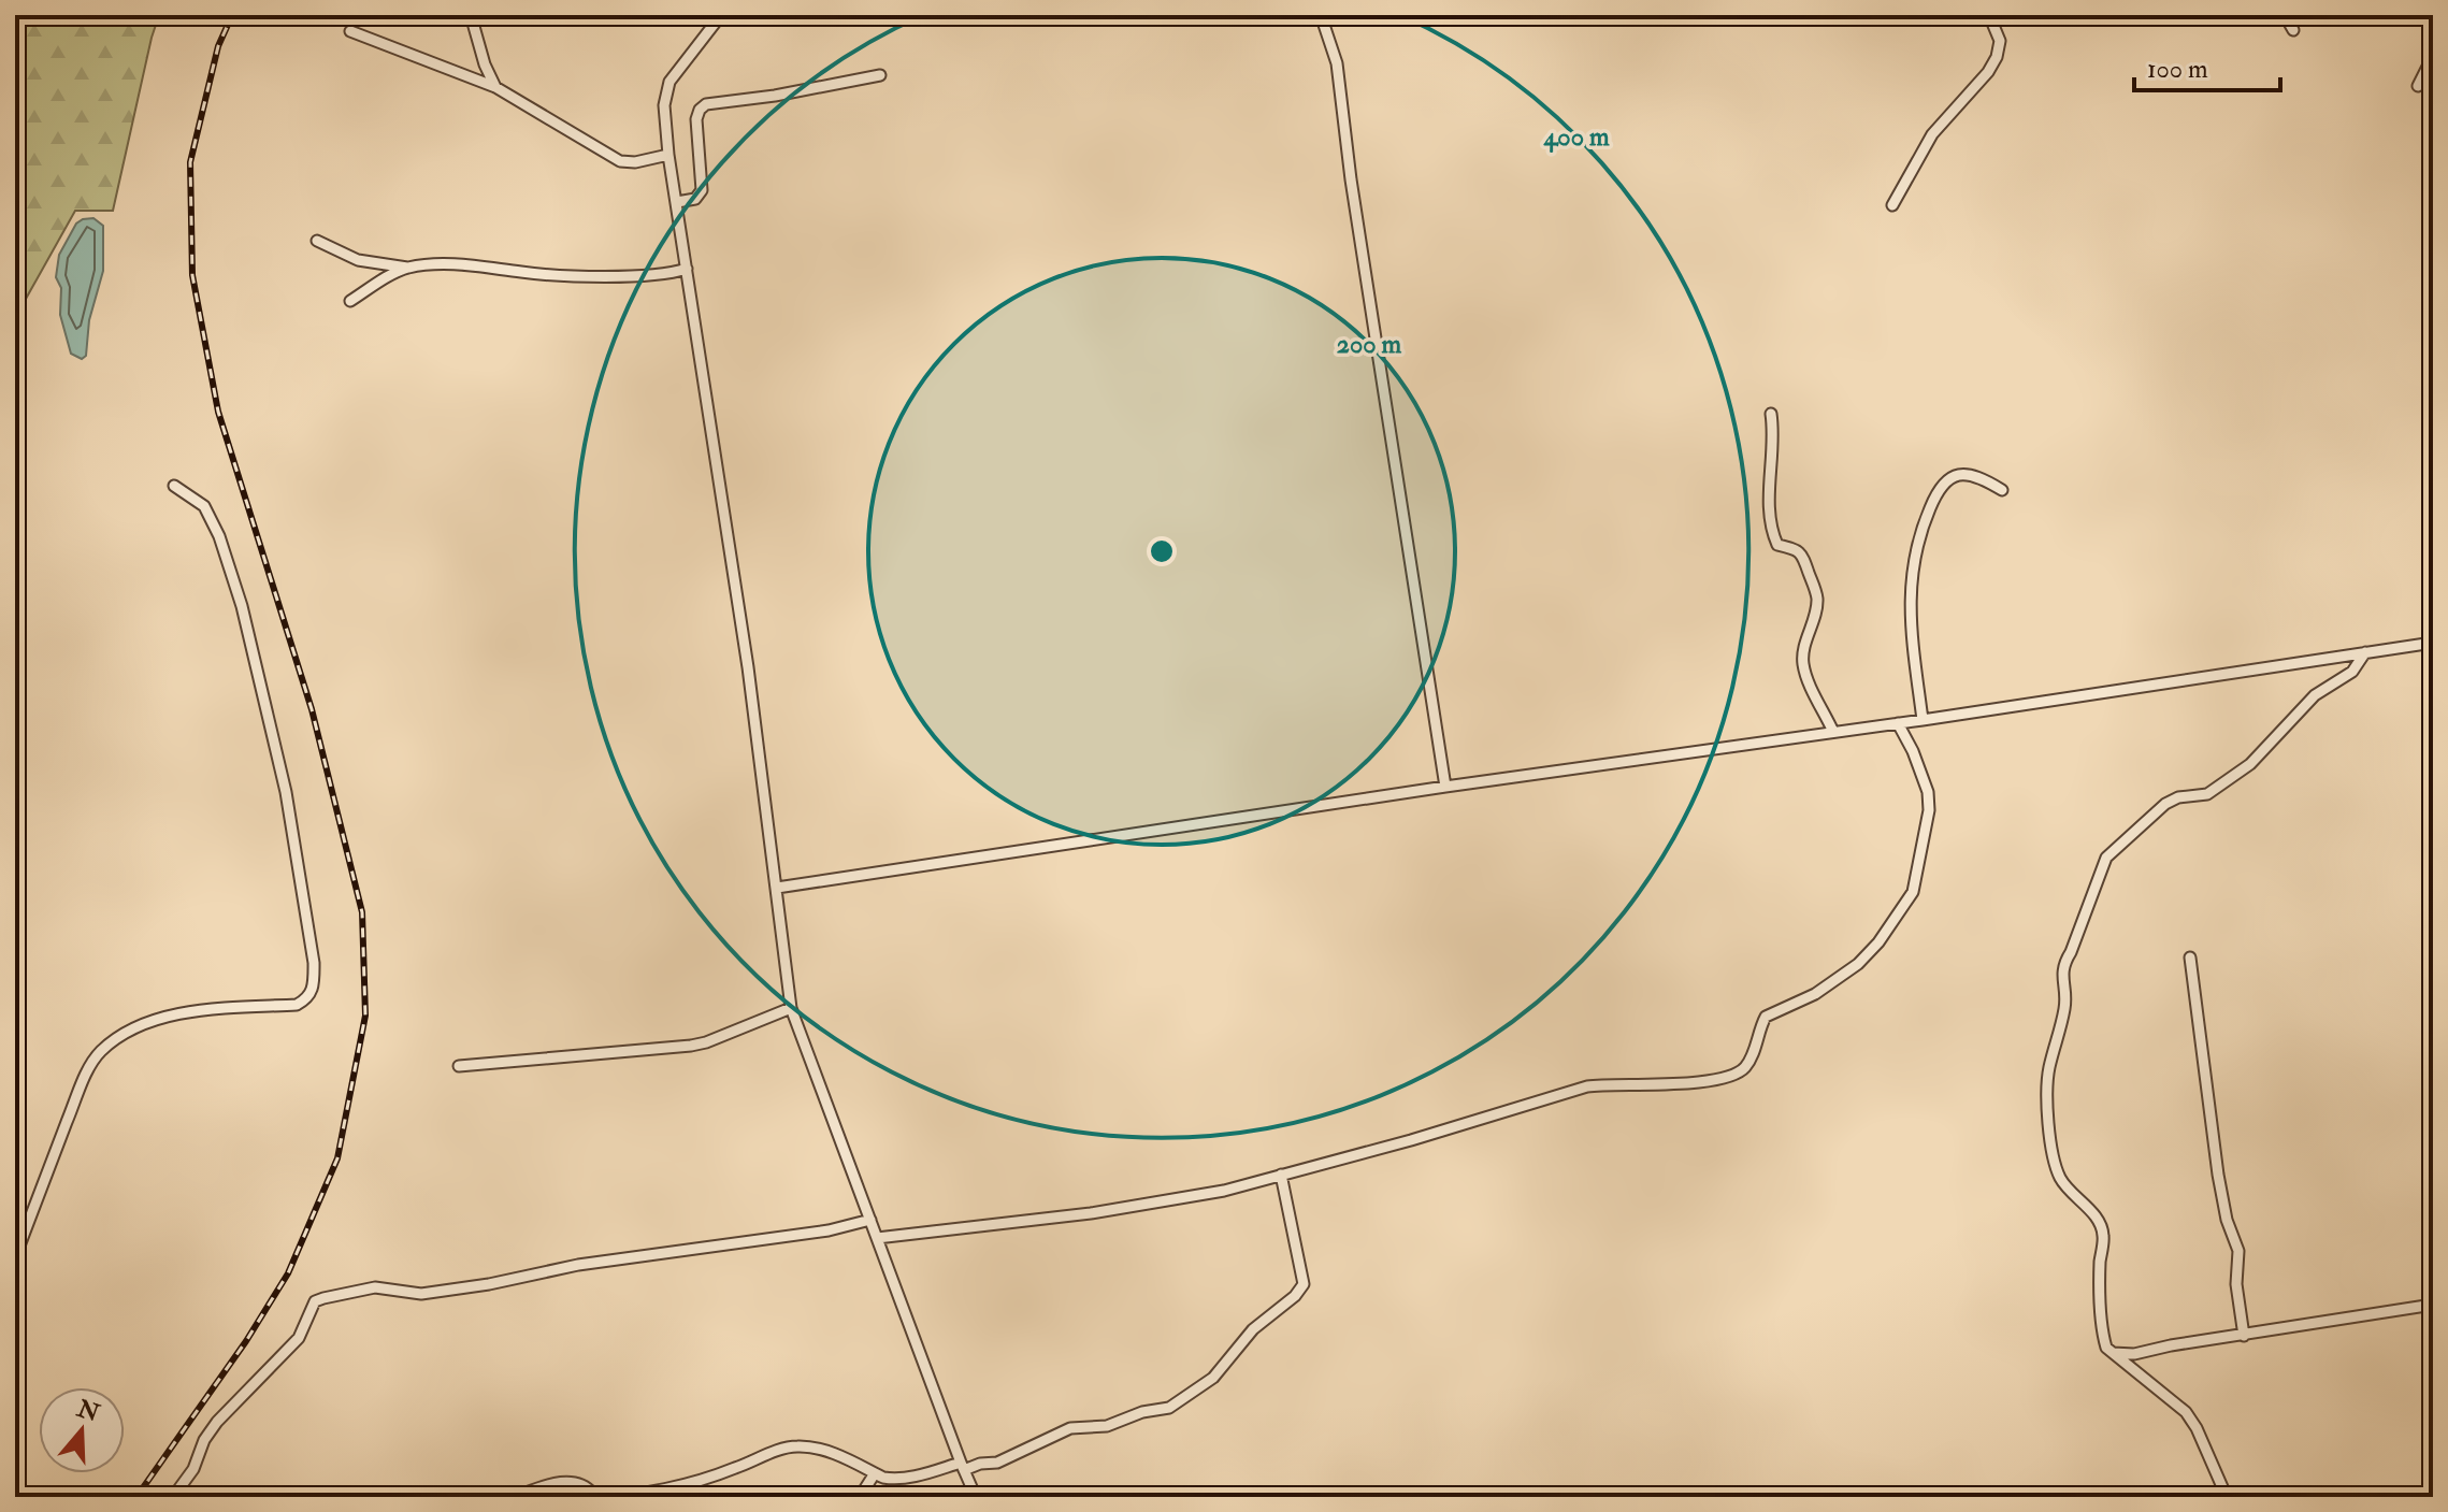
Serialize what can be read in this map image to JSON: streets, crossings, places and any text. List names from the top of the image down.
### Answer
{
  "scale_bar": "100 m",
  "north": "top",
  "rings": ["400 m", "200 m"]
}
